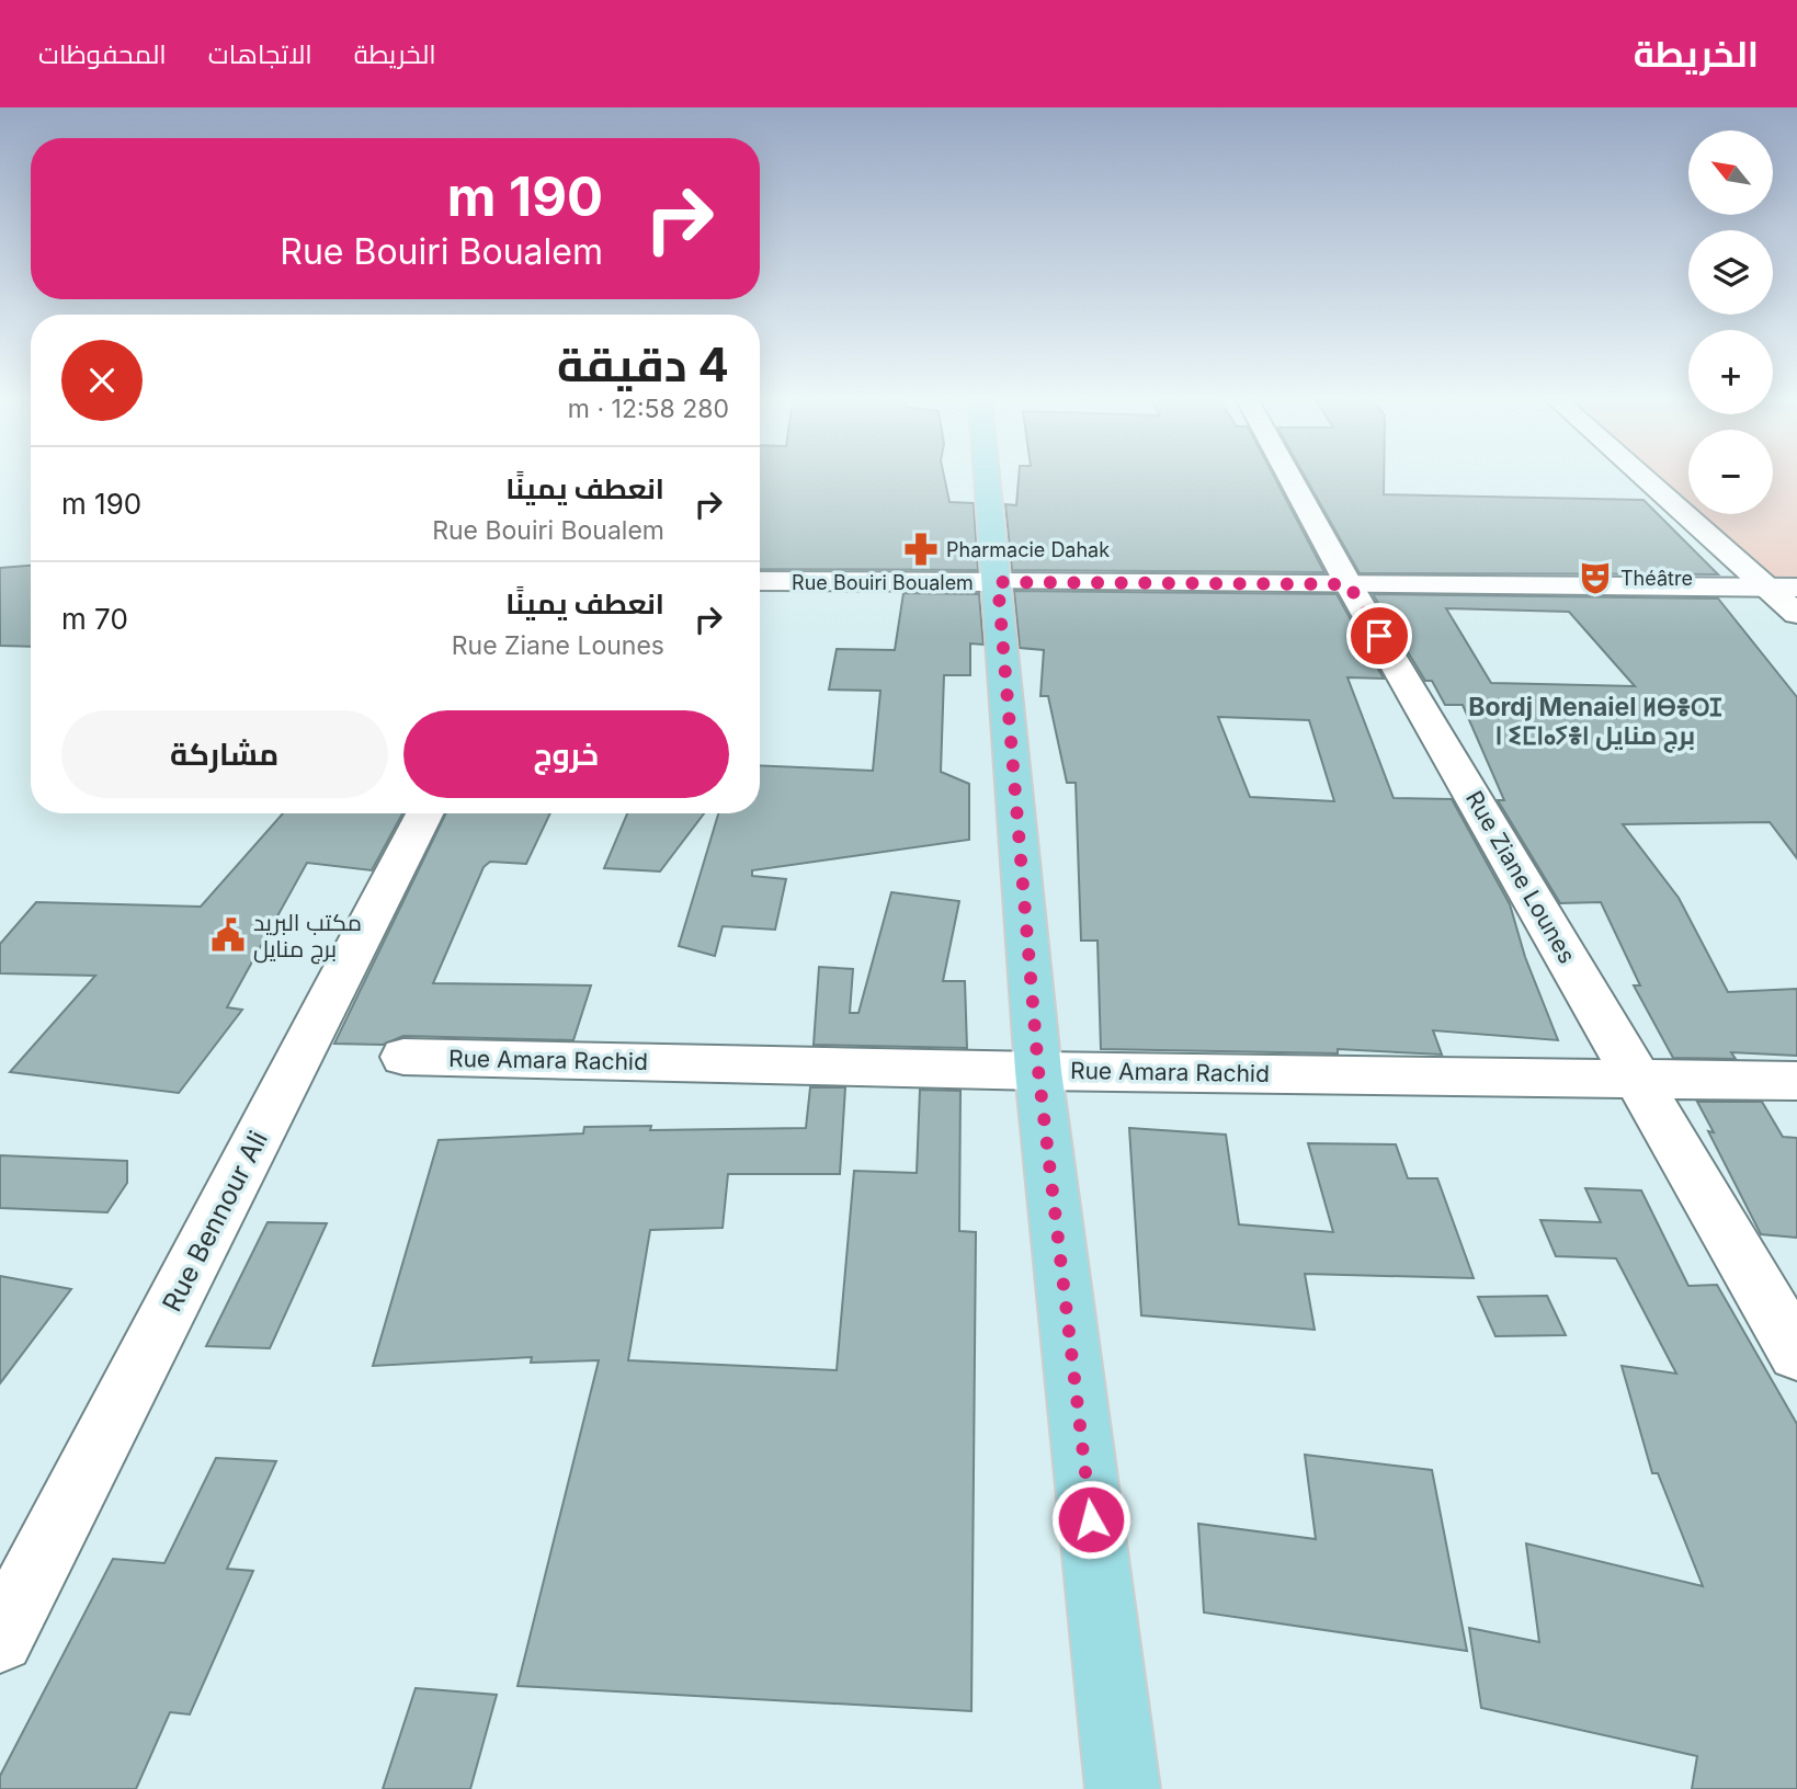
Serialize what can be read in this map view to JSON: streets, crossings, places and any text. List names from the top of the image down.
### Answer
{
  "streets": {
    "street": [
      "Rue Bouiri Boualem",
      "Rue Ziane Lounes",
      "Rue Amara Rachid",
      "Rue Bennour Ali"
    ]
  },
  "crossings": [
    ["Rue Bouiri Boualem", "Rue Ziane Lounes"],
    ["Rue Ziane Lounes", "Rue Amara Rachid"]
  ],
  "districts": ["Bordj Menaiel ⵍⴱⴻⵔⵊ ⵏ ⵉⵎⵏⴰⵢⴻⵏ برج منايل"],
  "places": {
    "pharmacy": ["Pharmacie Dahak"],
    "theatre": ["Théâtre"],
    "public building": ["مكتب البريد برج منايل"]
  },
  "north": "top left",
  "page": {
    "header": "الخريطة",
    "nav": ["الخريطة", "الاتجاهات", "المحفوظات"],
    "map_buttons": ["+", "−"],
    "turn": ["190 m", "Rue Bouiri Boualem"],
    "heading": ["4 دقيقة", "280 m · 12:58"],
    "list": [
      {
        "name": "انعطف يمينًا",
        "note": "Rue Bouiri Boualem",
        "value": "190 m"
      },
      {
        "name": "انعطف يمينًا",
        "note": "Rue Ziane Lounes",
        "value": "70 m"
      }
    ],
    "buttons": ["خروج", "مشاركة"]
  }
}
